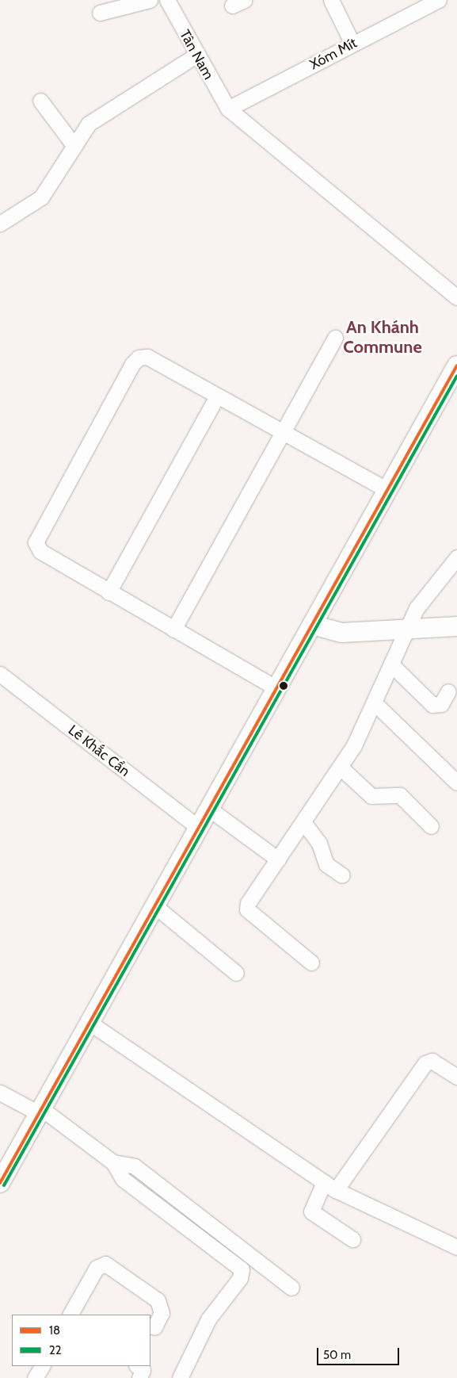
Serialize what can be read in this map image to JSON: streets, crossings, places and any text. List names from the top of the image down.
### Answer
{
  "streets": {
    "street": ["Xóm Mít", "Tân Nam", "Lê Khắc Cẩn"]
  },
  "crossings": [
    ["Xóm Mít", "Tân Nam"]
  ],
  "districts": ["An Khánh Commune"],
  "lines": ["transit line 18", "transit line 22"],
  "legend": ["18", "22"],
  "scale_bar": "50 m"
}
